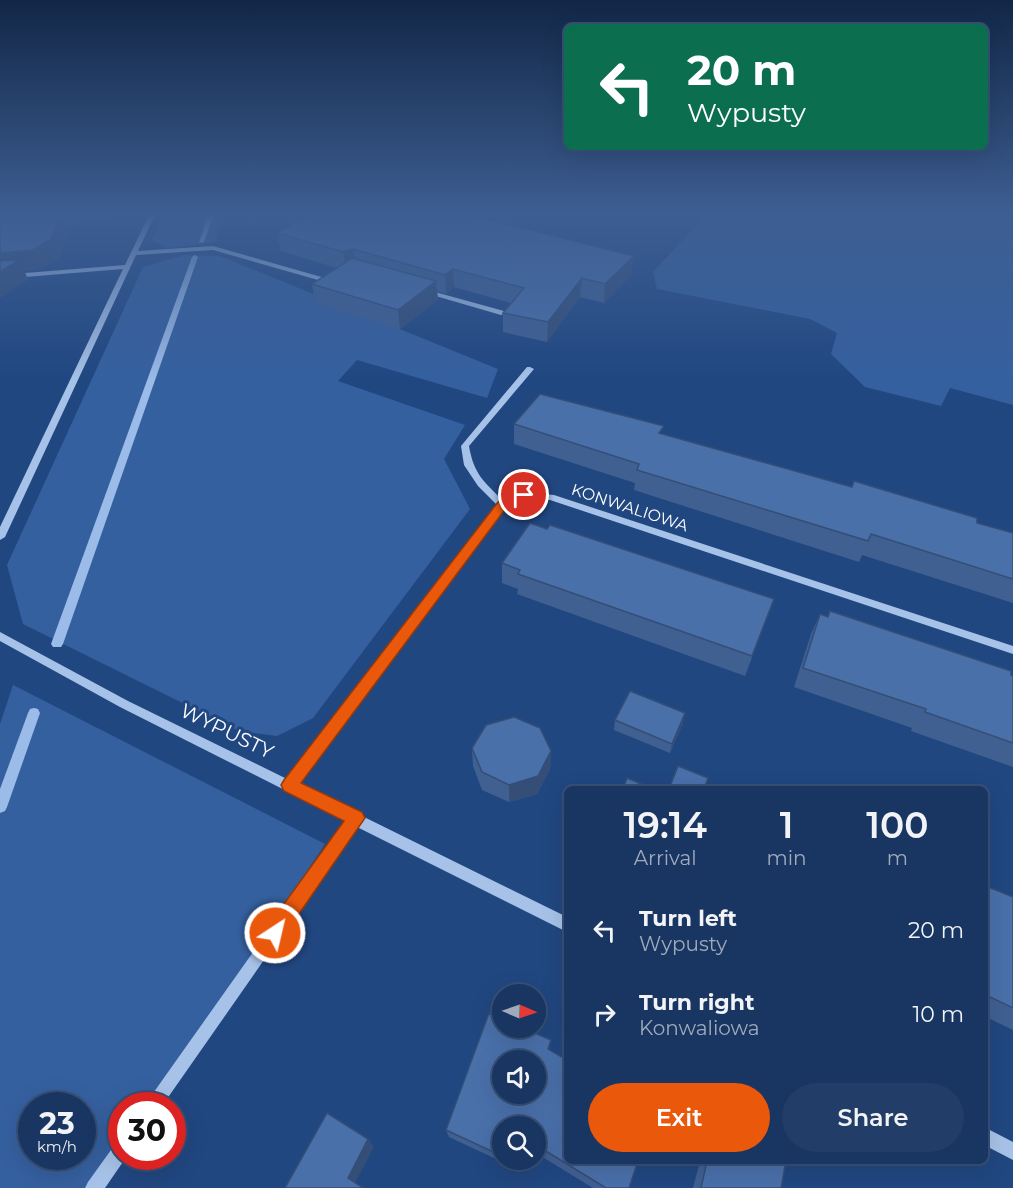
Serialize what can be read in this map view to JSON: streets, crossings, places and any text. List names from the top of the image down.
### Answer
{
  "streets": {
    "street": ["KONWALIOWA", "WYPUSTY"]
  },
  "north": "right",
  "page": {
    "turn": ["20 m", "Wypusty"],
    "eta": [
      "19:14",
      "Arrival",
      "1",
      "min",
      "100",
      "m"
    ],
    "list": [
      {
        "name": "Turn left",
        "note": "Wypusty",
        "value": "20 m"
      },
      {
        "name": "Turn right",
        "note": "Konwaliowa",
        "value": "10 m"
      }
    ],
    "buttons": ["Exit", "Share"],
    "speed": "23 km/h",
    "limit": "30"
  }
}
